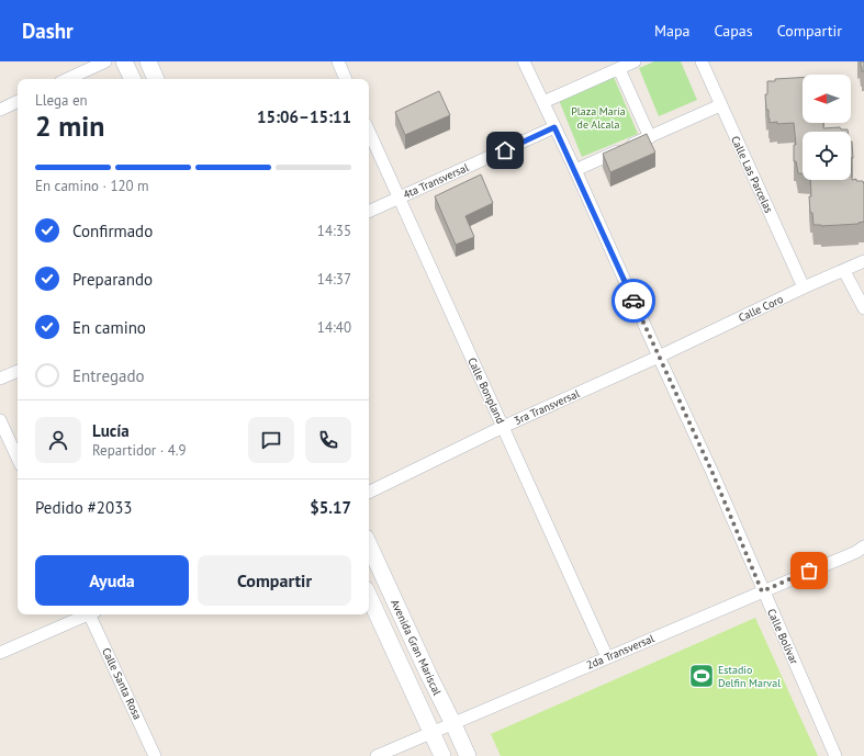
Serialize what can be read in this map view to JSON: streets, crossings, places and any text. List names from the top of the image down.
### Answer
{
  "streets": {
    "street": [
      "Calle Las Parcelas",
      "4ta Transversal",
      "Calle Coro",
      "Calle Bonpland",
      "3ra Transversal",
      "Calle Bolívar",
      "Avenida Gran Mariscal",
      "2da Transversal",
      "Calle Santa Rosa"
    ]
  },
  "crossings": [
    ["Calle Las Parcelas", "Calle Coro"],
    ["4ta Transversal", "Calle Bonpland"],
    ["4ta Transversal", "Calle Bolívar"],
    ["Calle Coro", "3ra Transversal"],
    ["Calle Coro", "Calle Bolívar"],
    ["Calle Bonpland", "3ra Transversal"],
    ["Calle Bonpland", "2da Transversal"],
    ["3ra Transversal", "Calle Bolívar"],
    ["Calle Bolívar", "2da Transversal"],
    ["Avenida Gran Mariscal", "2da Transversal"]
  ],
  "parks": ["Plaza María de Alcala"],
  "places": {
    "sports": ["Estadio Delfin Marval"]
  },
  "north": "left",
  "page": {
    "header": "Dashr",
    "nav": ["Mapa", "Capas", "Compartir"],
    "heading": ["2 min", "Llega en", "15:06–15:11"],
    "panel": [
      "Lucía",
      "Repartidor · 4.9",
      "Pedido #2033",
      "$5.17"
    ],
    "bar": "En camino · 120 m",
    "list": [
      ["Confirmado", "14:35"],
      ["Preparando", "14:37"],
      ["En camino", "14:40"],
      "Entregado"
    ],
    "buttons": ["Ayuda", "Compartir"]
  }
}
